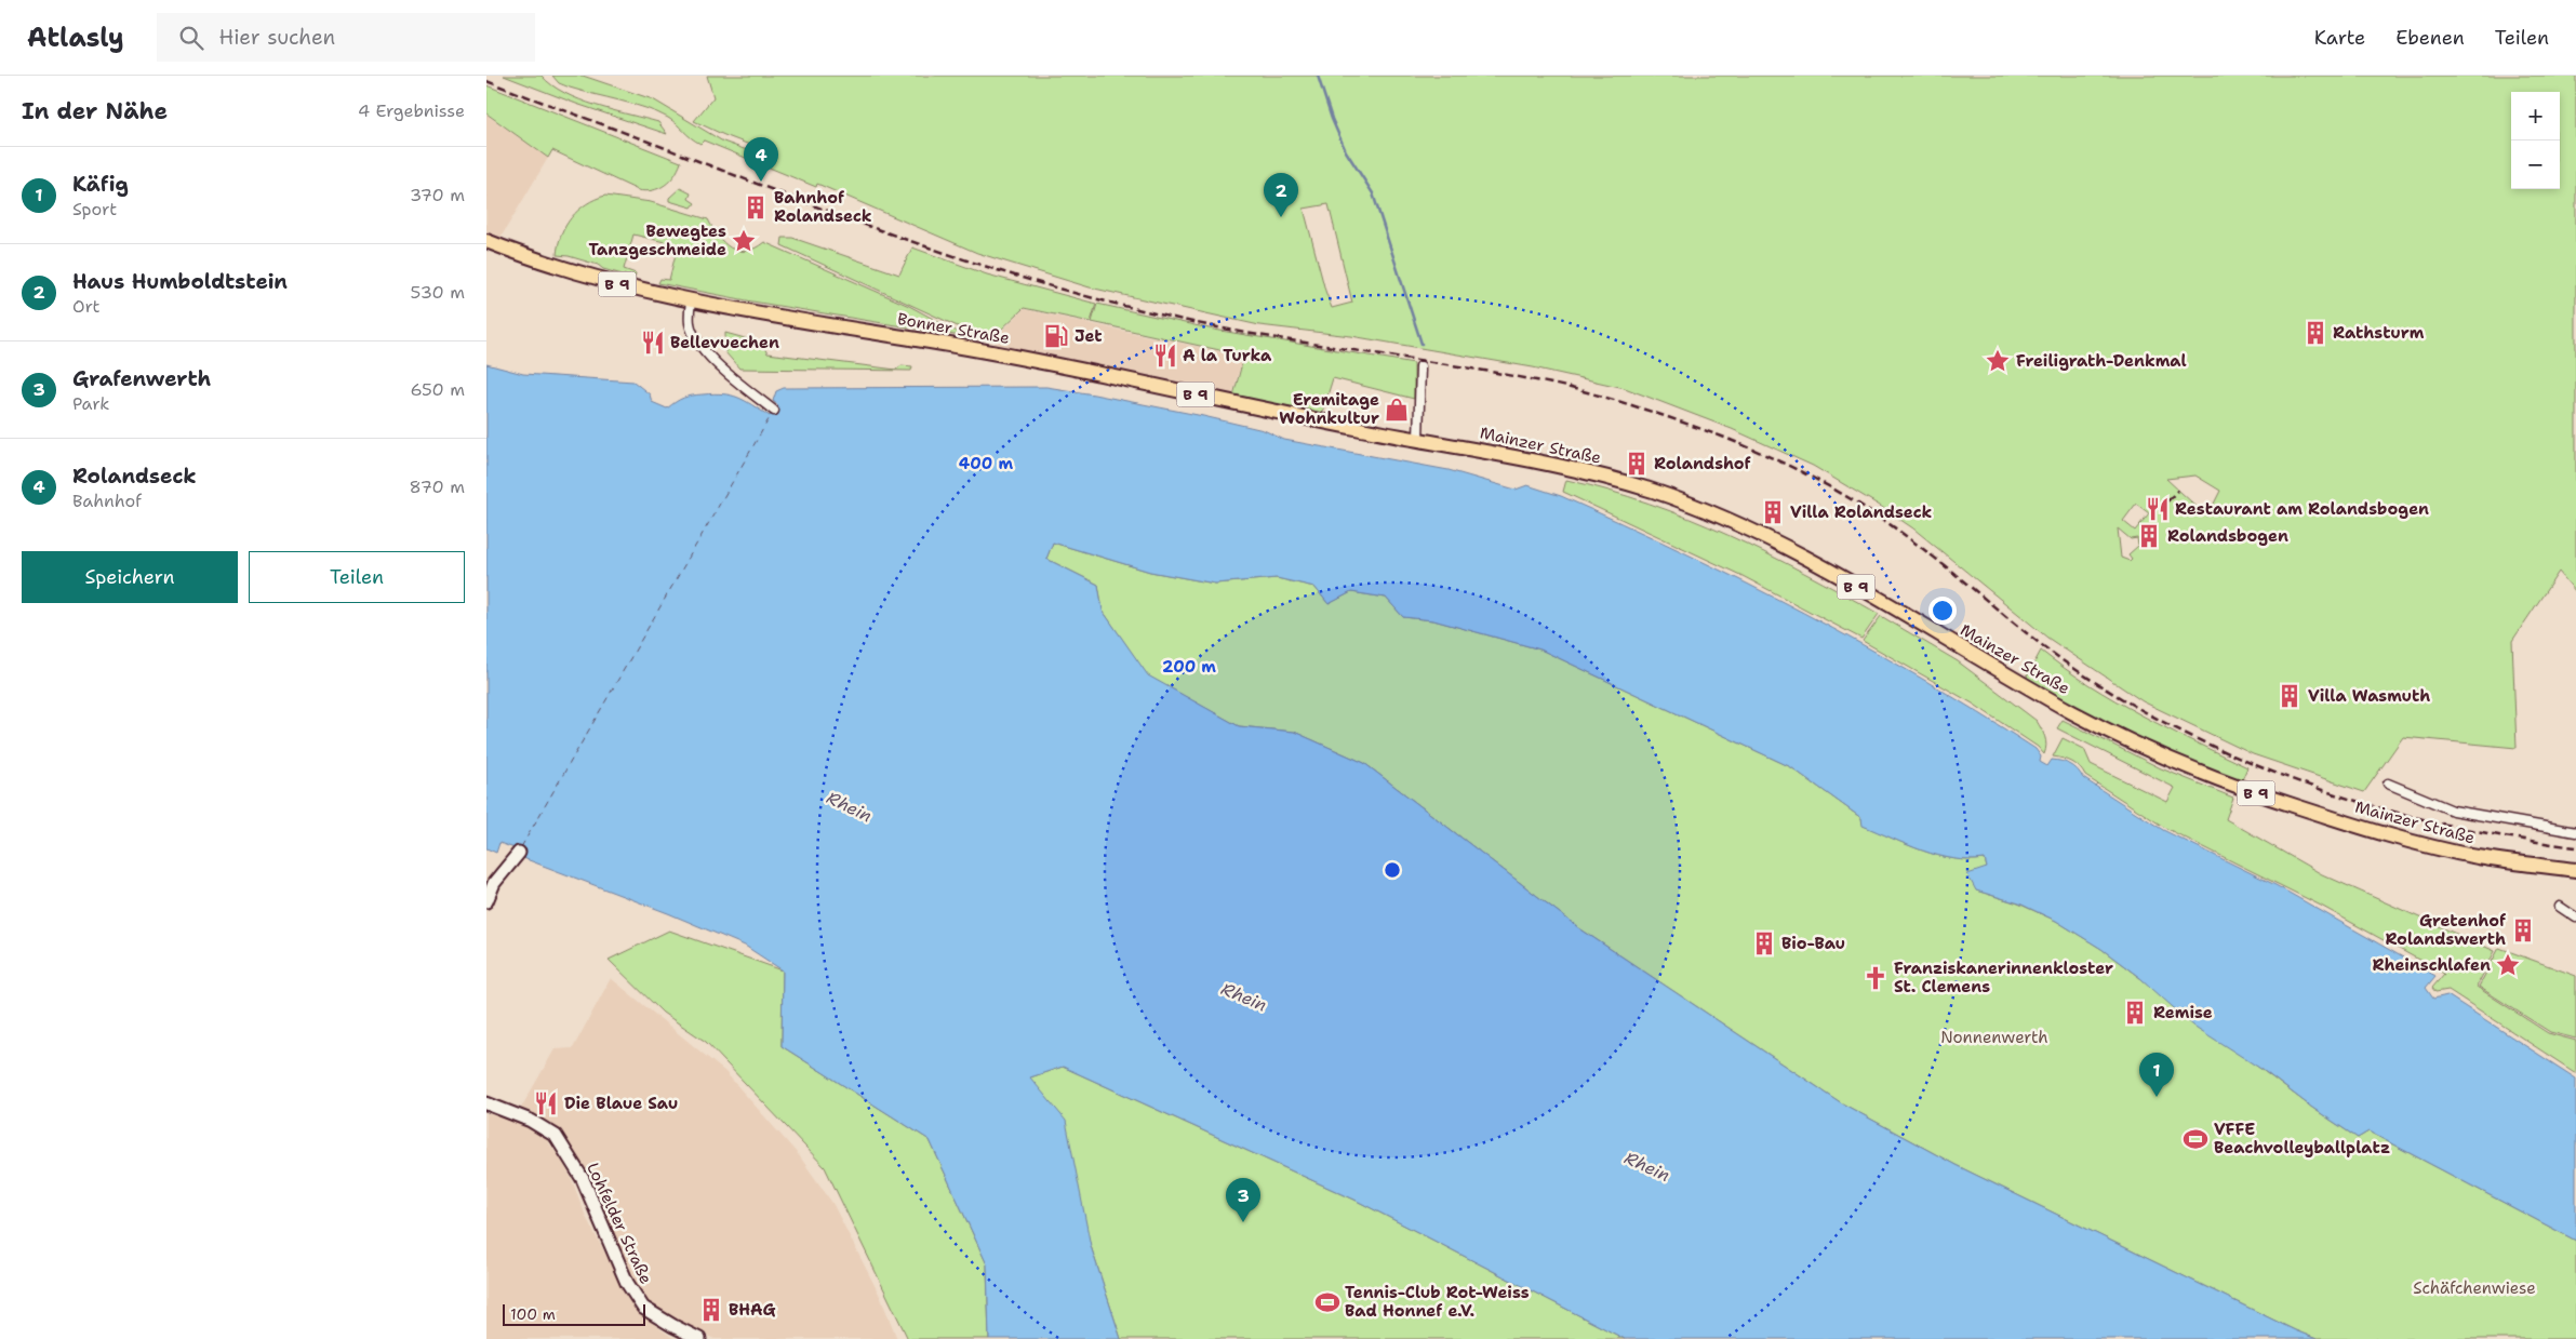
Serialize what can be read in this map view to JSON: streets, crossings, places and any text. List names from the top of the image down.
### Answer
{
  "streets": {
    "main road": ["B 9", "Bonner Straße", "Mainzer Straße"],
    "street": ["Lohfelder Straße"]
  },
  "crossings": [
    ["Bonner Straße", "Mainzer Straße"]
  ],
  "water": ["Rhein"],
  "parks": ["Nonnenwerth", "Schäfchenwiese"],
  "places": {
    "building": [
      "Bahnhof Rolandseck",
      "Rathsturm",
      "Rolandshof",
      "Villa Rolandseck",
      "Rolandsbogen",
      "Villa Wasmuth",
      "Gretenhof Rolandswerth",
      "Bio-Bau",
      "Remise",
      "BHAG"
    ],
    "place": ["Bewegtes Tanzgeschmeide", "Freiligrath-Denkmal", "Rheinschlafen"],
    "fuel station": ["Jet"],
    "restaurant": [
      "Bellevuechen",
      "A la Turka",
      "Restaurant am Rolandsbogen",
      "Die Blaue Sau"
    ],
    "shop": ["Eremitage Wohnkultur"],
    "church": ["Franziskanerinnenkloster St. Clemens"],
    "sports": ["VFFE Beachvolleyballplatz", "Tennis-Club Rot-Weiss Bad Honnef e.V."]
  },
  "scale_bar": "100 m",
  "page": {
    "header": "Atlasly",
    "search": "Hier suchen",
    "nav": ["Karte", "Ebenen", "Teilen"],
    "heading": ["In der Nähe", "4 Ergebnisse"],
    "map_buttons": ["+", "−"],
    "pins": [
      "4",
      "2",
      "1",
      "3"
    ],
    "list": [
      {
        "mark": "1",
        "name": "Käfig",
        "note": "Sport",
        "value": "370 m"
      },
      {
        "mark": "2",
        "name": "Haus Humboldtstein",
        "note": "Ort",
        "value": "530 m"
      },
      {
        "mark": "3",
        "name": "Grafenwerth",
        "note": "Park",
        "value": "650 m"
      },
      {
        "mark": "4",
        "name": "Rolandseck",
        "note": "Bahnhof",
        "value": "870 m"
      }
    ],
    "buttons": ["Speichern", "Teilen"],
    "scale": "100 m"
  },
  "rings": ["400 m", "200 m"]
}
